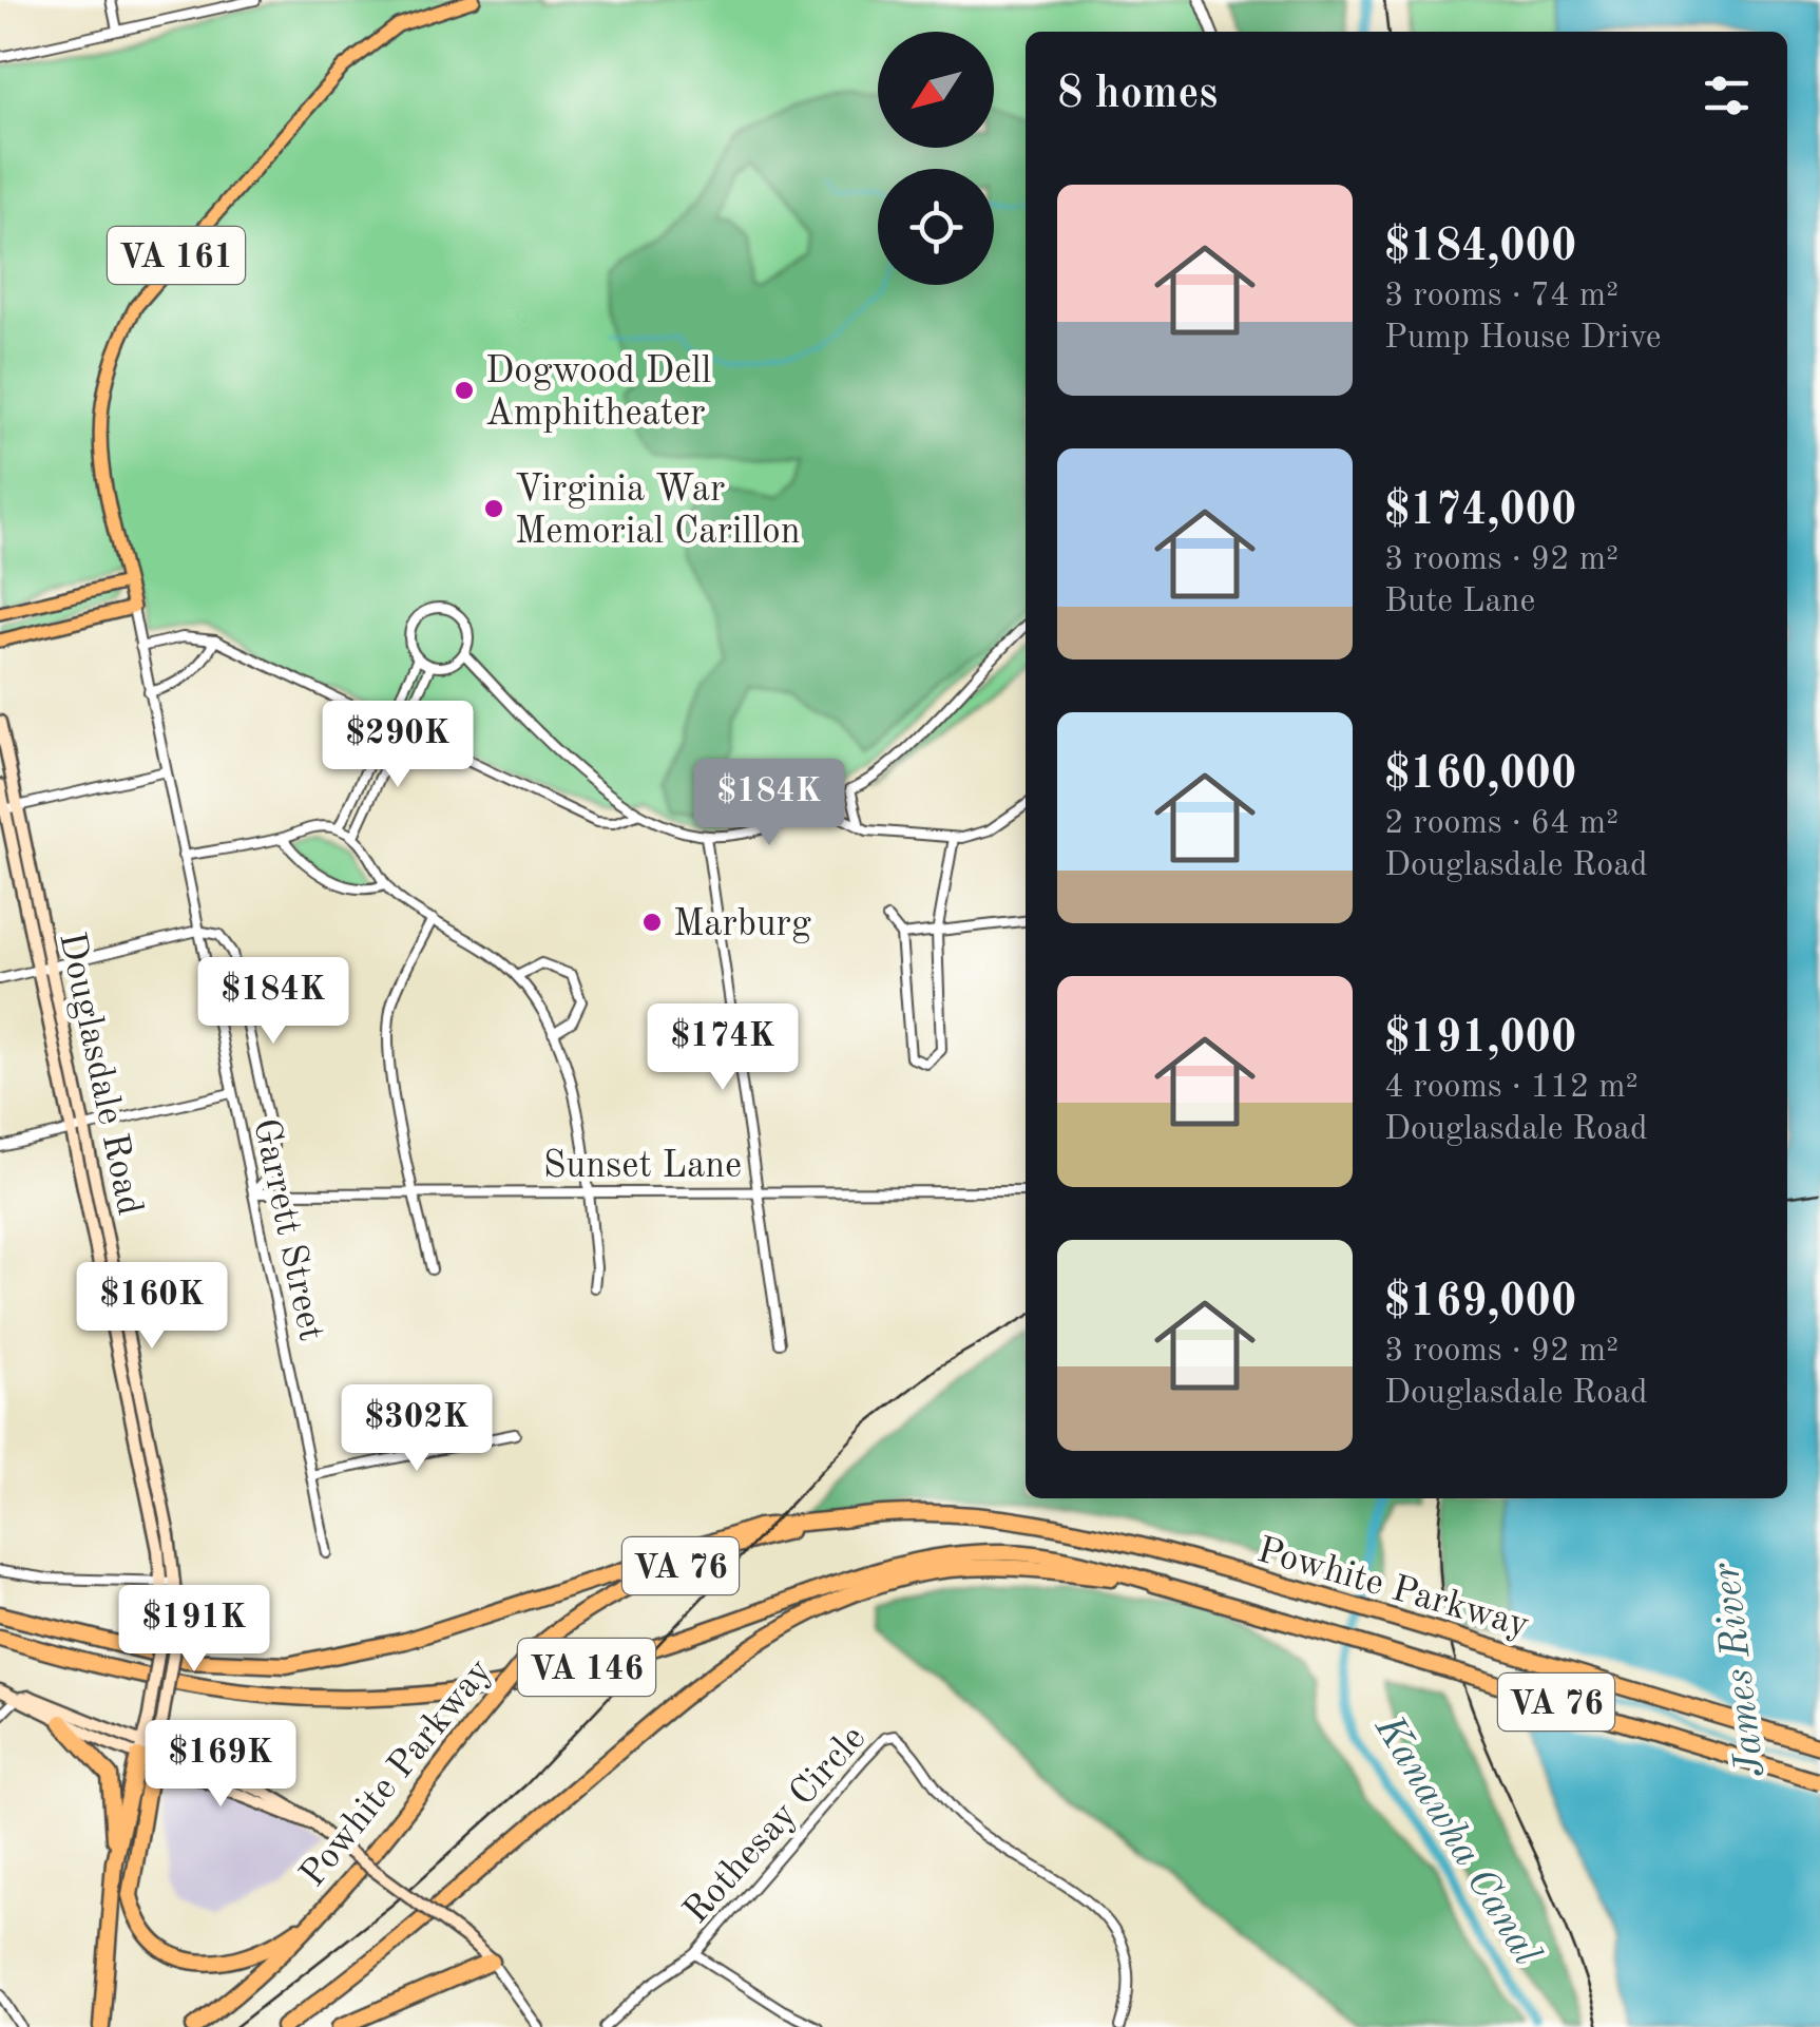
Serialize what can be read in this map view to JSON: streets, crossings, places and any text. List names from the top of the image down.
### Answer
{
  "streets": {
    "highway": ["VA 76", "Powhite Parkway", "VA 146"],
    "main road": ["VA 161"],
    "street": [
      "Douglasdale Road",
      "Sunset Lane",
      "Garrett Street",
      "Rothesay Circle"
    ]
  },
  "crossings": [
    ["VA 161", "Garrett Street"],
    ["Sunset Lane", "Garrett Street"],
    ["Powhite Parkway", "VA 146"]
  ],
  "water": ["James River", "Kanawha Canal"],
  "places": ["Dogwood Dell Amphitheater", "Virginia War Memorial Carillon", "Marburg"],
  "north": "bottom left",
  "page": {
    "heading": "8 homes",
    "list": [
      {
        "name": "$184,000",
        "note": "3 rooms · 74 m² · Pump House Drive"
      },
      {
        "name": "$174,000",
        "note": "3 rooms · 92 m² · Bute Lane"
      },
      {
        "name": "$160,000",
        "note": "2 rooms · 64 m² · Douglasdale Road"
      },
      {
        "name": "$191,000",
        "note": "4 rooms · 112 m² · Douglasdale Road"
      },
      {
        "name": "$169,000",
        "note": "3 rooms · 92 m² · Douglasdale Road"
      }
    ],
    "price": [
      "$290K",
      "$184K",
      "$184K",
      "$174K",
      "$160K",
      "$302K",
      "$191K",
      "$169K"
    ]
  }
}
